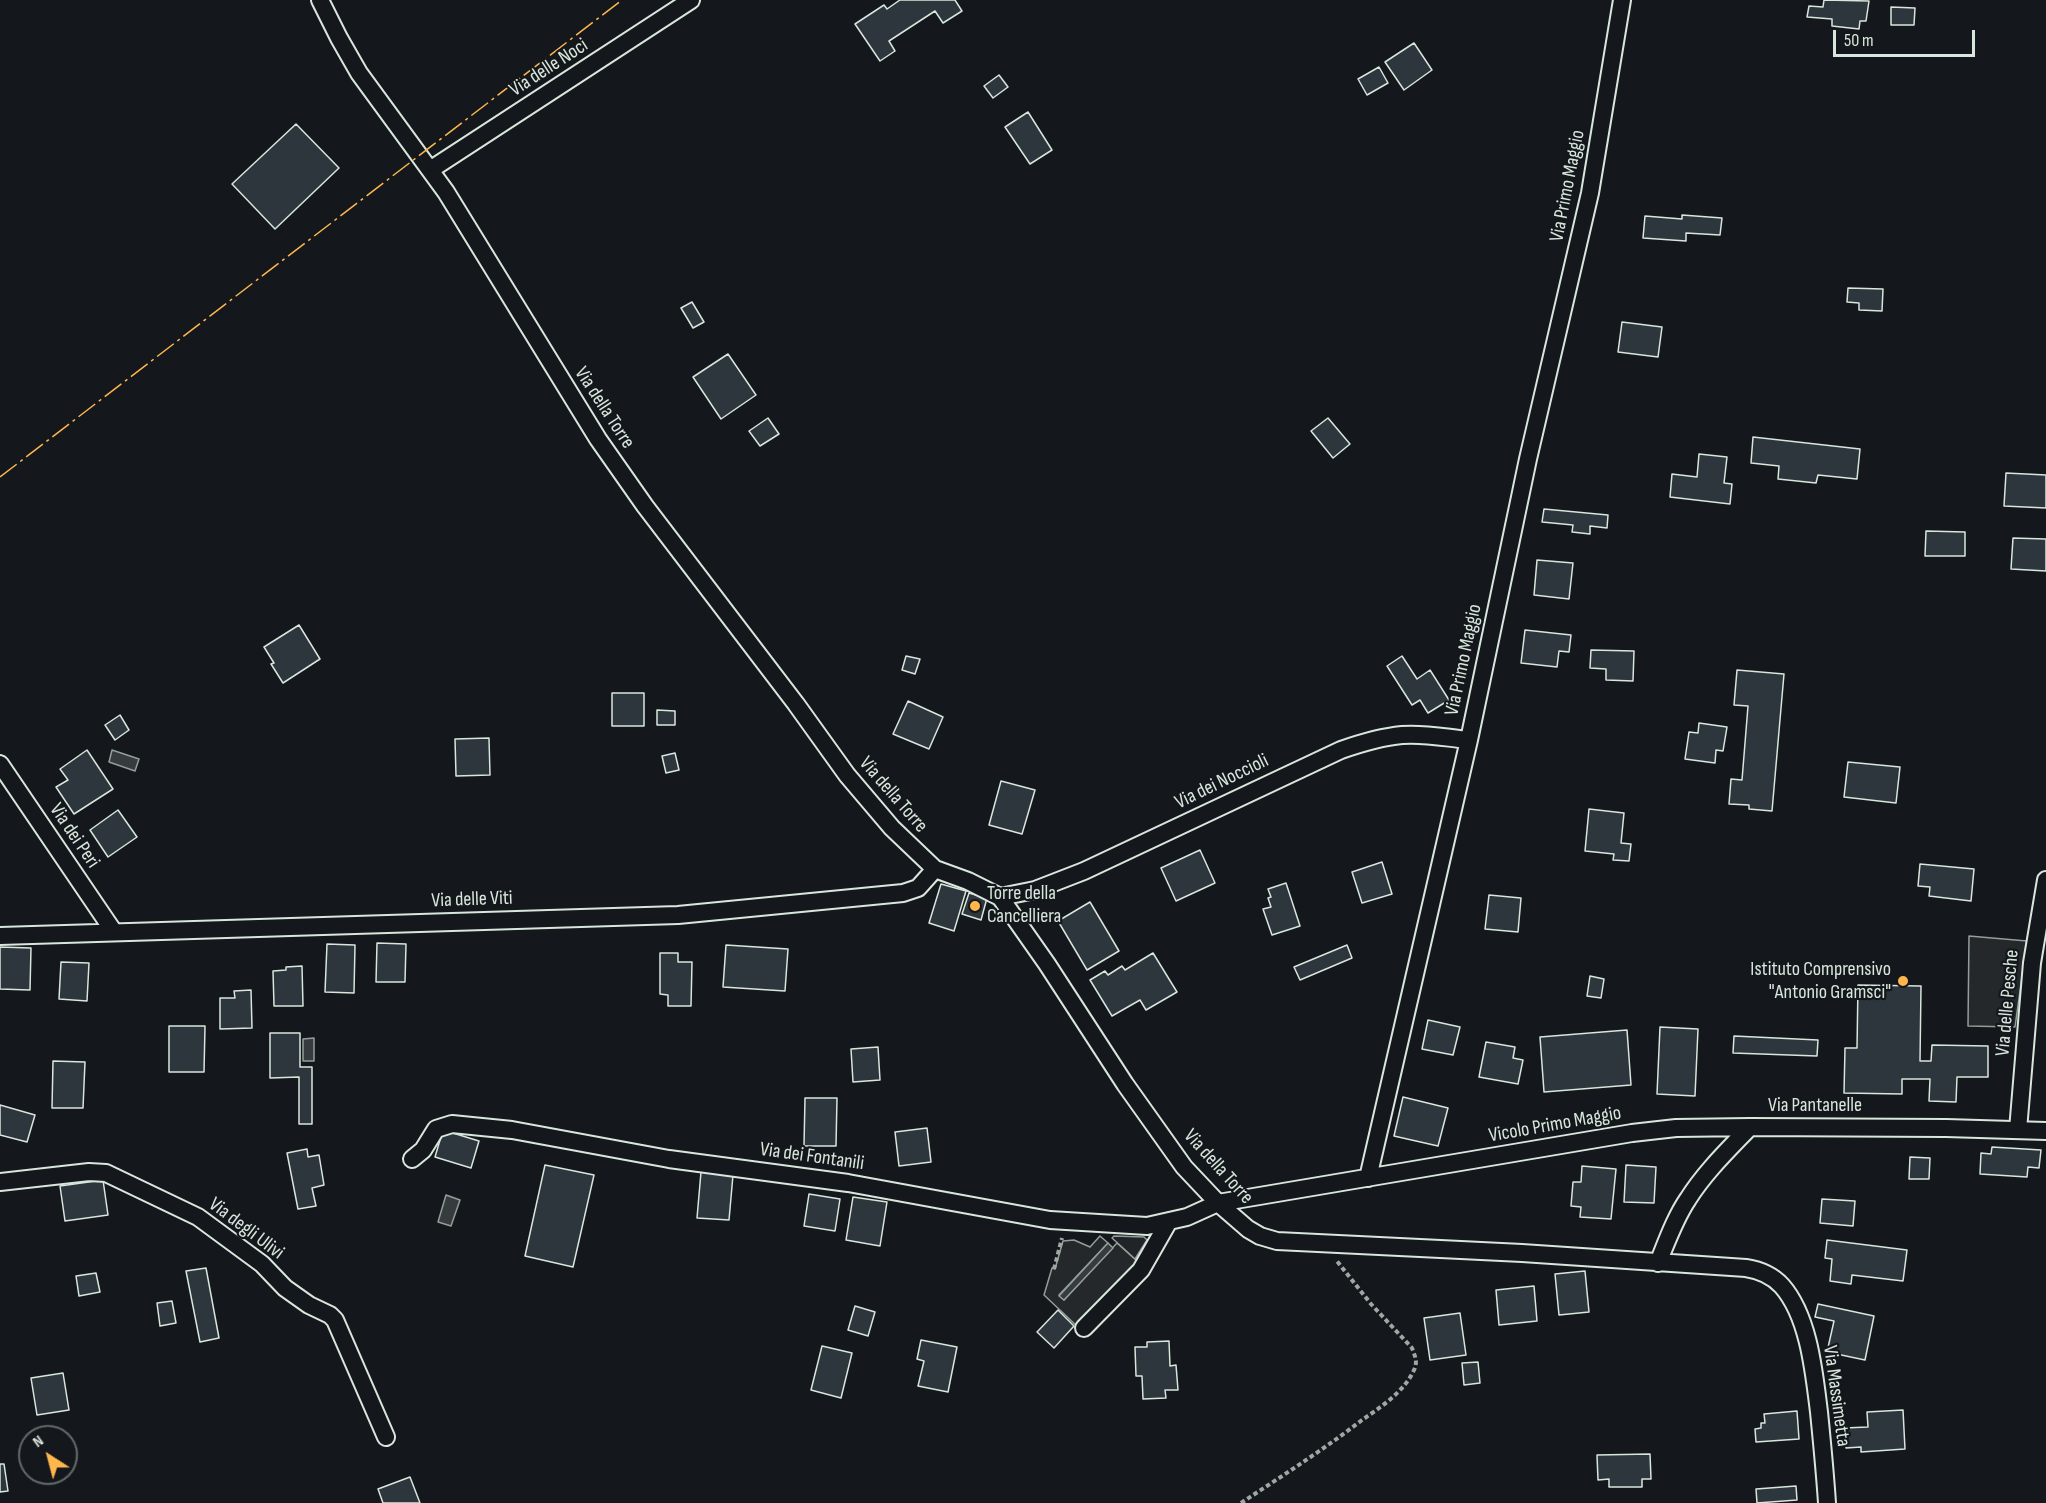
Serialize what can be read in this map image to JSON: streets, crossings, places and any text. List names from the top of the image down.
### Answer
{
  "streets": {
    "street": [
      "Via delle Noci",
      "Via Primo Maggio",
      "Via della Torre",
      "Via dei Noccioli",
      "Via dei Peri",
      "Via delle Viti",
      "Via delle Pesche",
      "Via Pantanelle",
      "Vicolo Primo Maggio",
      "Via dei Fontanili",
      "Via degli Ulivi",
      "Via Massimetta"
    ]
  },
  "crossings": [
    ["Via delle Noci", "Via della Torre"],
    ["Via Primo Maggio", "Via dei Noccioli"],
    ["Via Primo Maggio", "Vicolo Primo Maggio"],
    ["Via della Torre", "Via dei Noccioli"],
    ["Via della Torre", "Via delle Viti"],
    ["Via della Torre", "Via Pantanelle"],
    ["Via della Torre", "Via dei Fontanili"],
    ["Via della Torre", "Via Massimetta"],
    ["Via dei Peri", "Via delle Viti"],
    ["Via delle Pesche", "Via Pantanelle"],
    ["Via Pantanelle", "Vicolo Primo Maggio"],
    ["Via Pantanelle", "Via Massimetta"]
  ],
  "places": ["Torre della Cancelliera", "Istituto Comprensivo \"Antonio Gramsci\""],
  "scale_bar": "50 m",
  "north": "top left"
}
